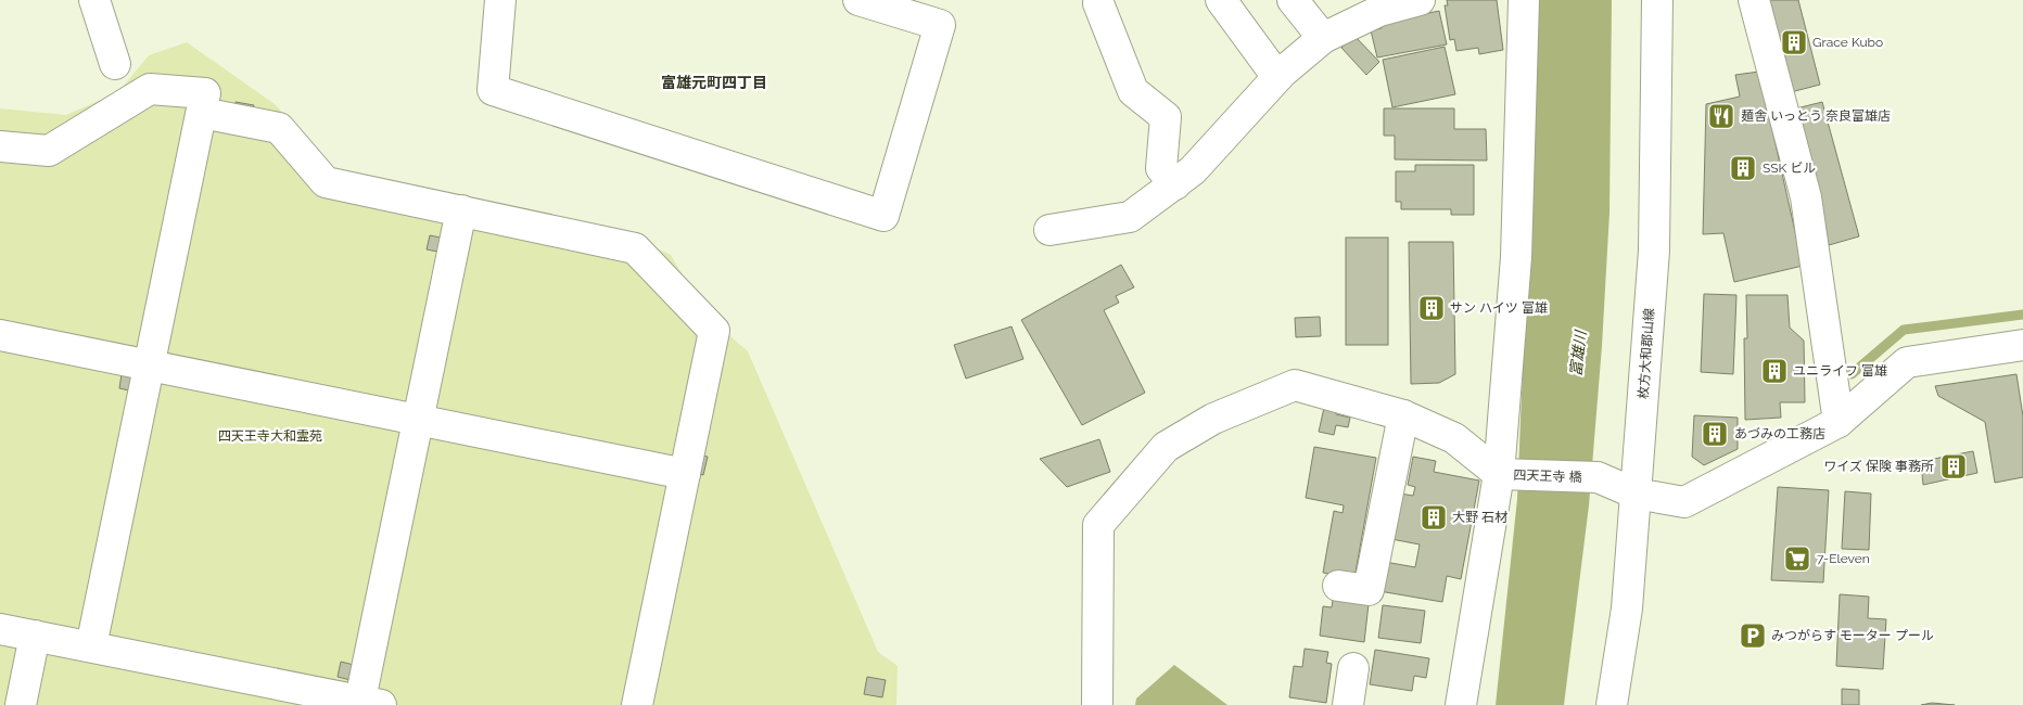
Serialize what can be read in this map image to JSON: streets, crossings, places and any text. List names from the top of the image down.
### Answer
{
  "streets": {
    "street": ["枚方大和郡山線", "四天王寺 橋"]
  },
  "crossings": [
    ["枚方大和郡山線", "四天王寺 橋"]
  ],
  "districts": ["富雄元町四丁目"],
  "water": ["富雄川"],
  "parks": ["四天王寺大和霊苑"],
  "places": {
    "building": [
      "Grace Kubo",
      "SSK ビル",
      "サン ハイツ 富雄",
      "ユニライフ 富雄",
      "あづみの工務店",
      "ワイズ 保険 事務所",
      "大野 石材"
    ],
    "restaurant": ["麺舎 いっとう 奈良富雄店"],
    "supermarket": ["7-Eleven"],
    "parking": ["みつがらす モーター プール"]
  }
}
